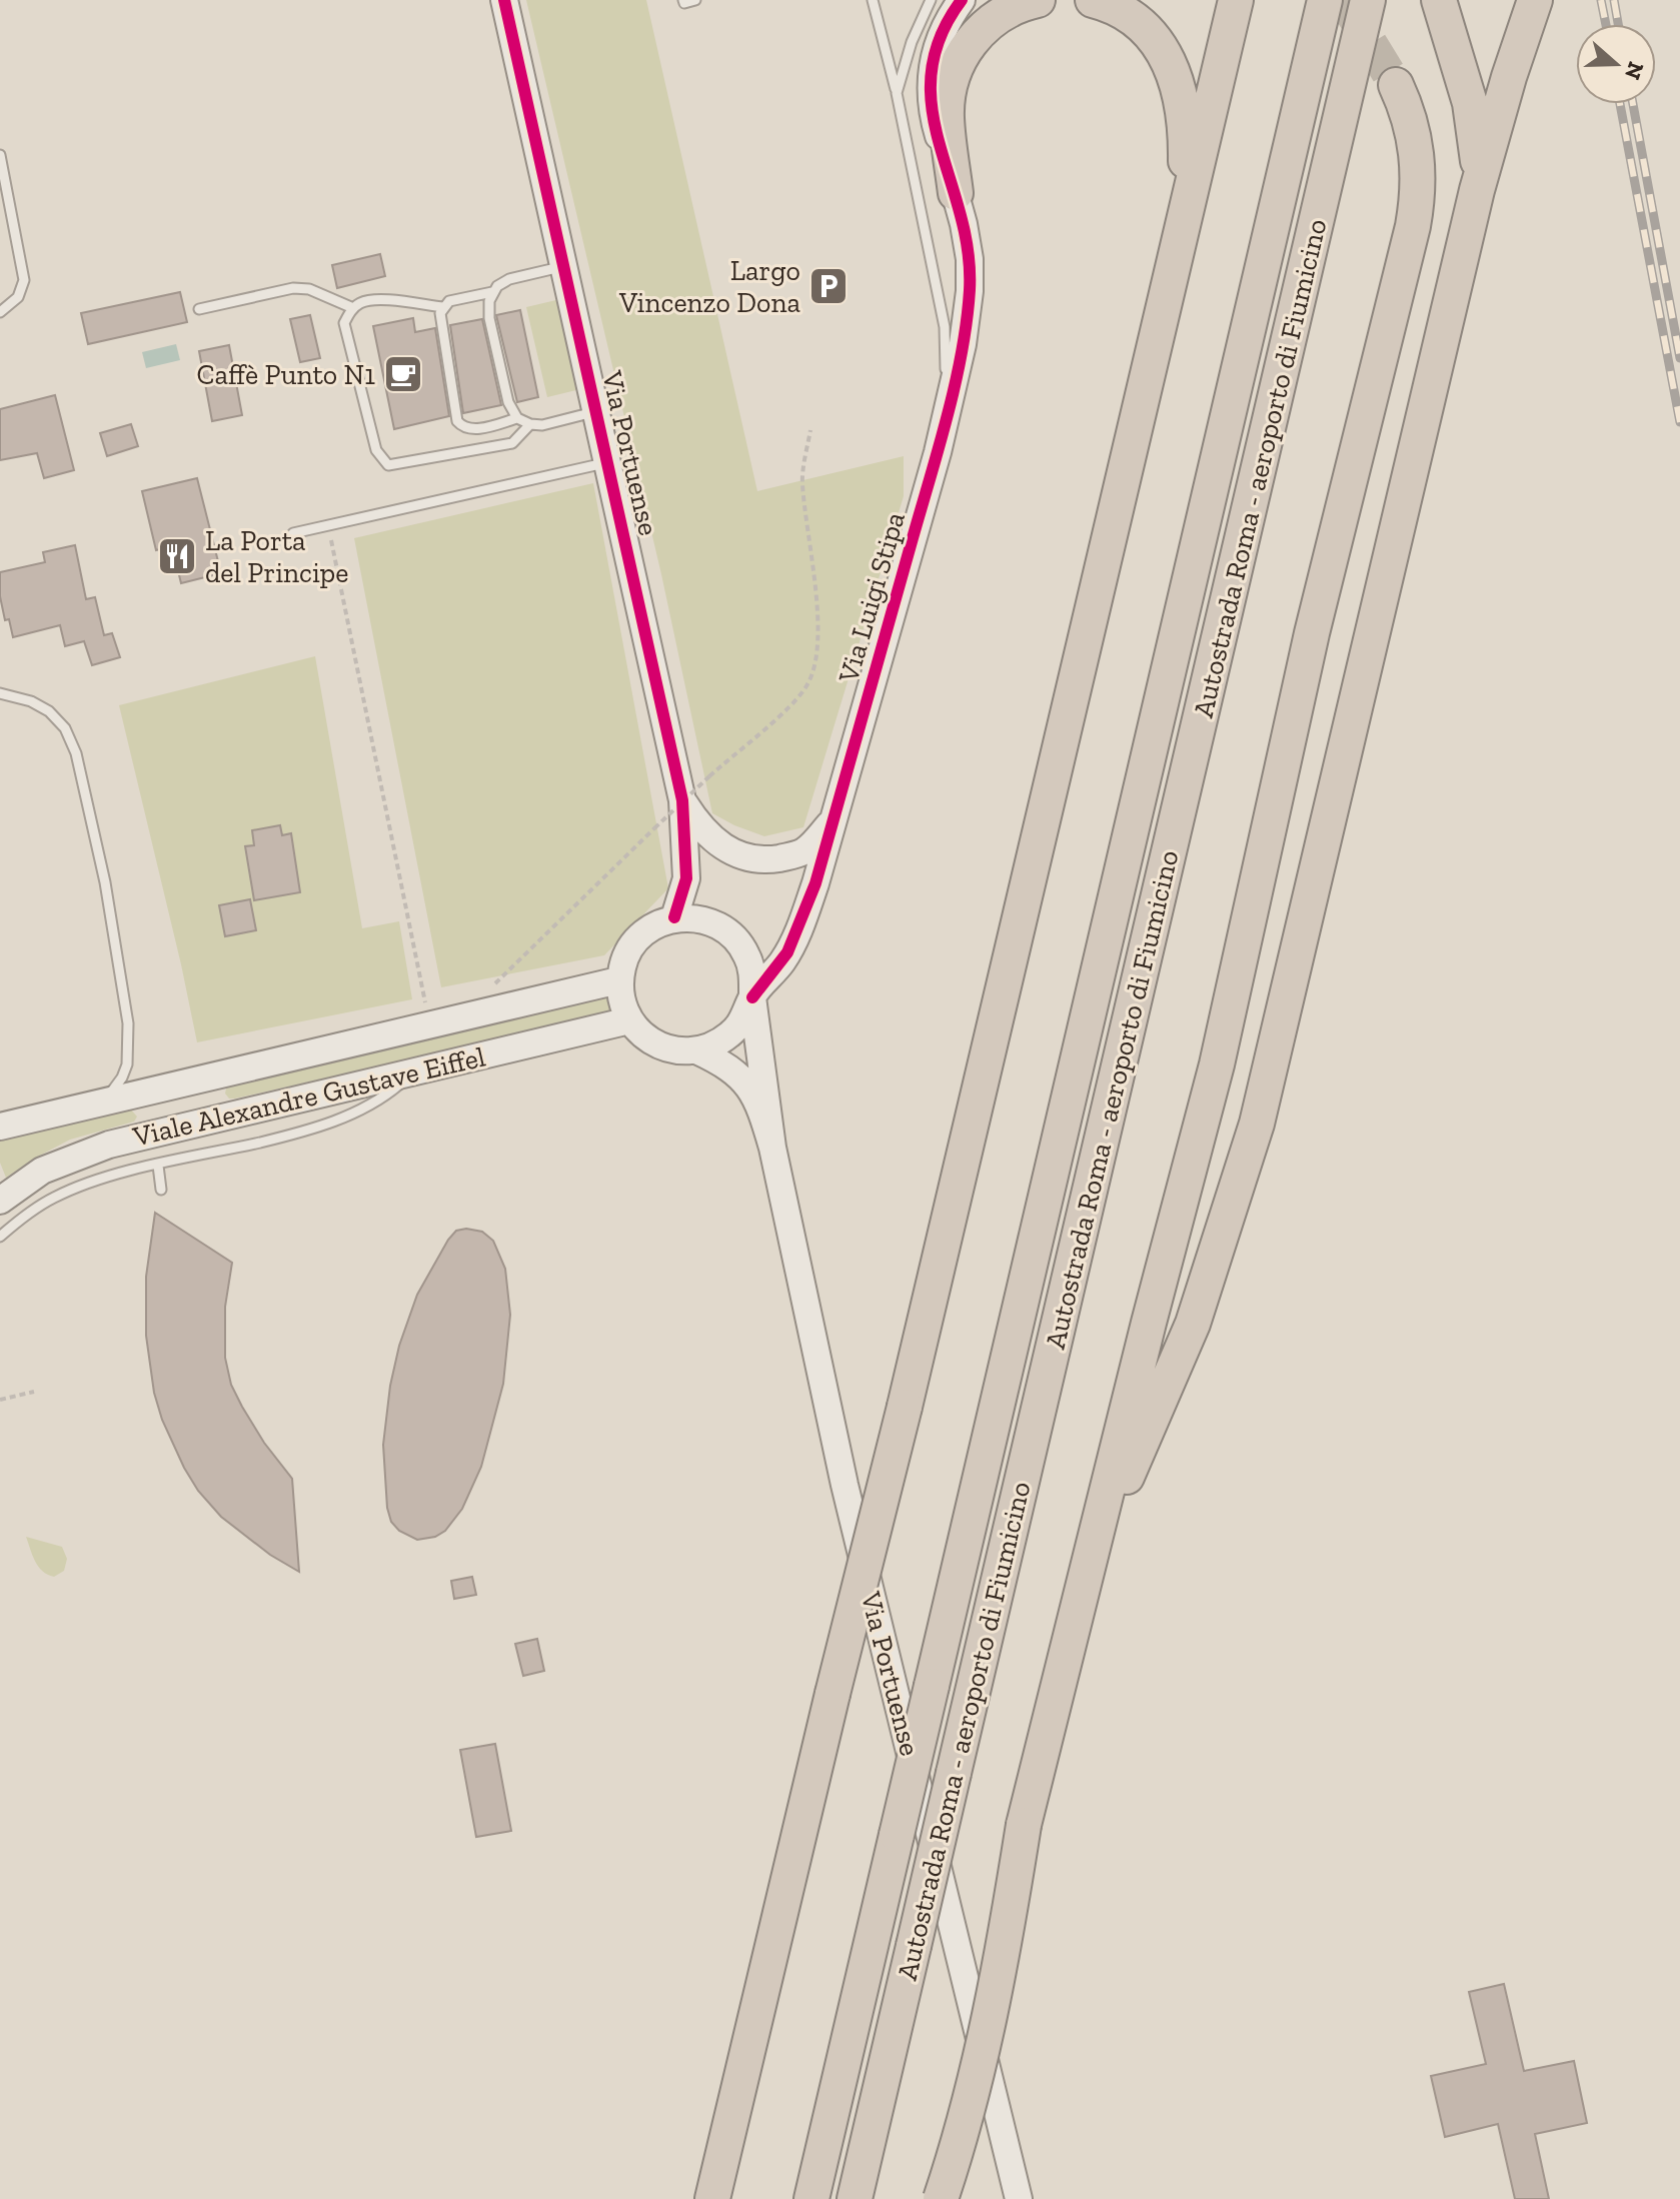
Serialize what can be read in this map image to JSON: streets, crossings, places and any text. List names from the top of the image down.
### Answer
{
  "streets": {
    "highway": ["Autostrada Roma - aeroporto di Fiumicino"],
    "main road": ["Via Portuense", "Via Luigi Stipa", "Viale Alexandre Gustave Eiffel"]
  },
  "crossings": [
    ["Via Portuense", "Via Luigi Stipa"],
    ["Via Portuense", "Viale Alexandre Gustave Eiffel"],
    ["Via Luigi Stipa", "Viale Alexandre Gustave Eiffel"]
  ],
  "places": {
    "parking": ["Largo Vincenzo Dona"],
    "cafe": ["Caffè Punto N1"],
    "restaurant": ["La Porta del Principe"]
  },
  "north": "right"
}
